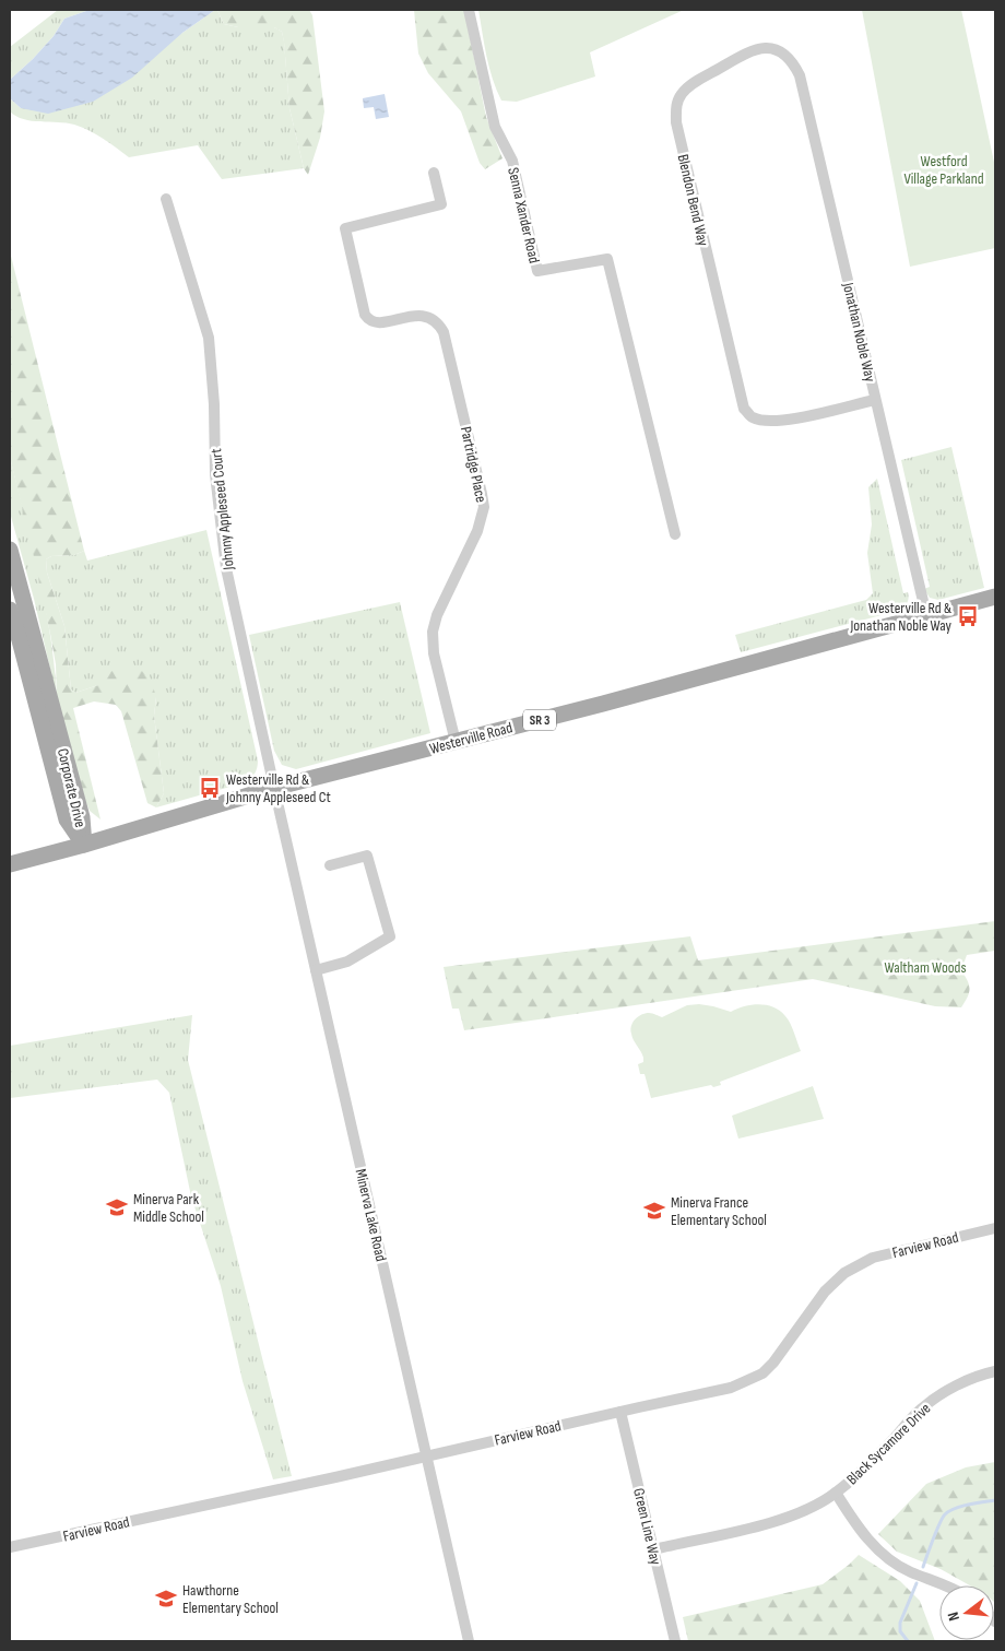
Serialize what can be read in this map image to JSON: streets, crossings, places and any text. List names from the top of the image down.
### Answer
{
  "streets": {
    "main road": ["SR 3", "Westerville Road", "Corporate Drive"],
    "street": [
      "Blendon Bend Way",
      "Senna Xander Road",
      "Jonathan Noble Way",
      "Partridge Place",
      "Johnny Appleseed Court",
      "Minerva Lake Road",
      "Farview Road",
      "Black Sycamore Drive",
      "Green Line Way"
    ]
  },
  "crossings": [
    ["Blendon Bend Way", "Jonathan Noble Way"],
    ["Jonathan Noble Way", "Westerville Road"],
    ["Partridge Place", "Westerville Road"],
    ["Johnny Appleseed Court", "Westerville Road"],
    ["Johnny Appleseed Court", "Minerva Lake Road"],
    ["Westerville Road", "Corporate Drive"],
    ["Westerville Road", "Minerva Lake Road"],
    ["Minerva Lake Road", "Farview Road"],
    ["Farview Road", "Green Line Way"],
    ["Black Sycamore Drive", "Green Line Way"]
  ],
  "parks": ["Westford Village Parkland", "Waltham Woods"],
  "places": {
    "bus stop": ["Westerville Rd & Jonathan Noble Way", "Westerville Rd & Johnny Appleseed Ct"],
    "school or university": ["Minerva Park Middle School", "Minerva France Elementary School", "Hawthorne Elementary School"]
  },
  "north": "left"
}
